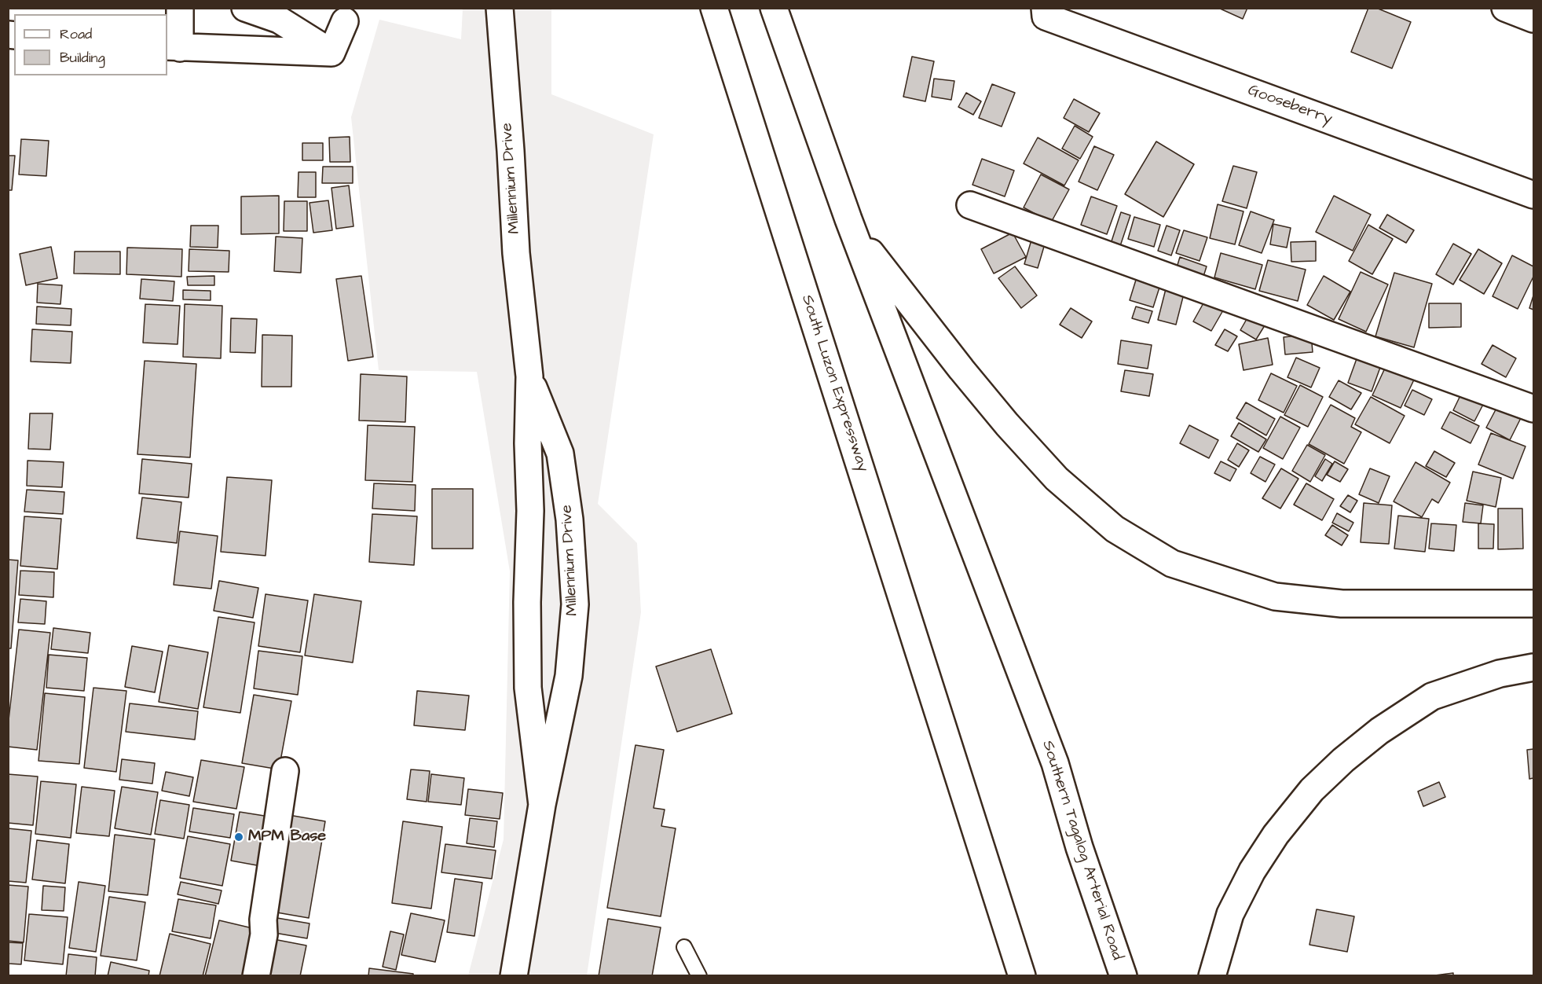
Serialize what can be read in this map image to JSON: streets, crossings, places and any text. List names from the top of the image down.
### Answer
{
  "streets": {
    "main road": [
      "Gooseberry",
      "Millennium Drive",
      "South Luzon Expressway",
      "Southern Tagalog Arterial Road"
    ]
  },
  "places": ["MPM Base"],
  "legend": ["Road", "Building"]
}
